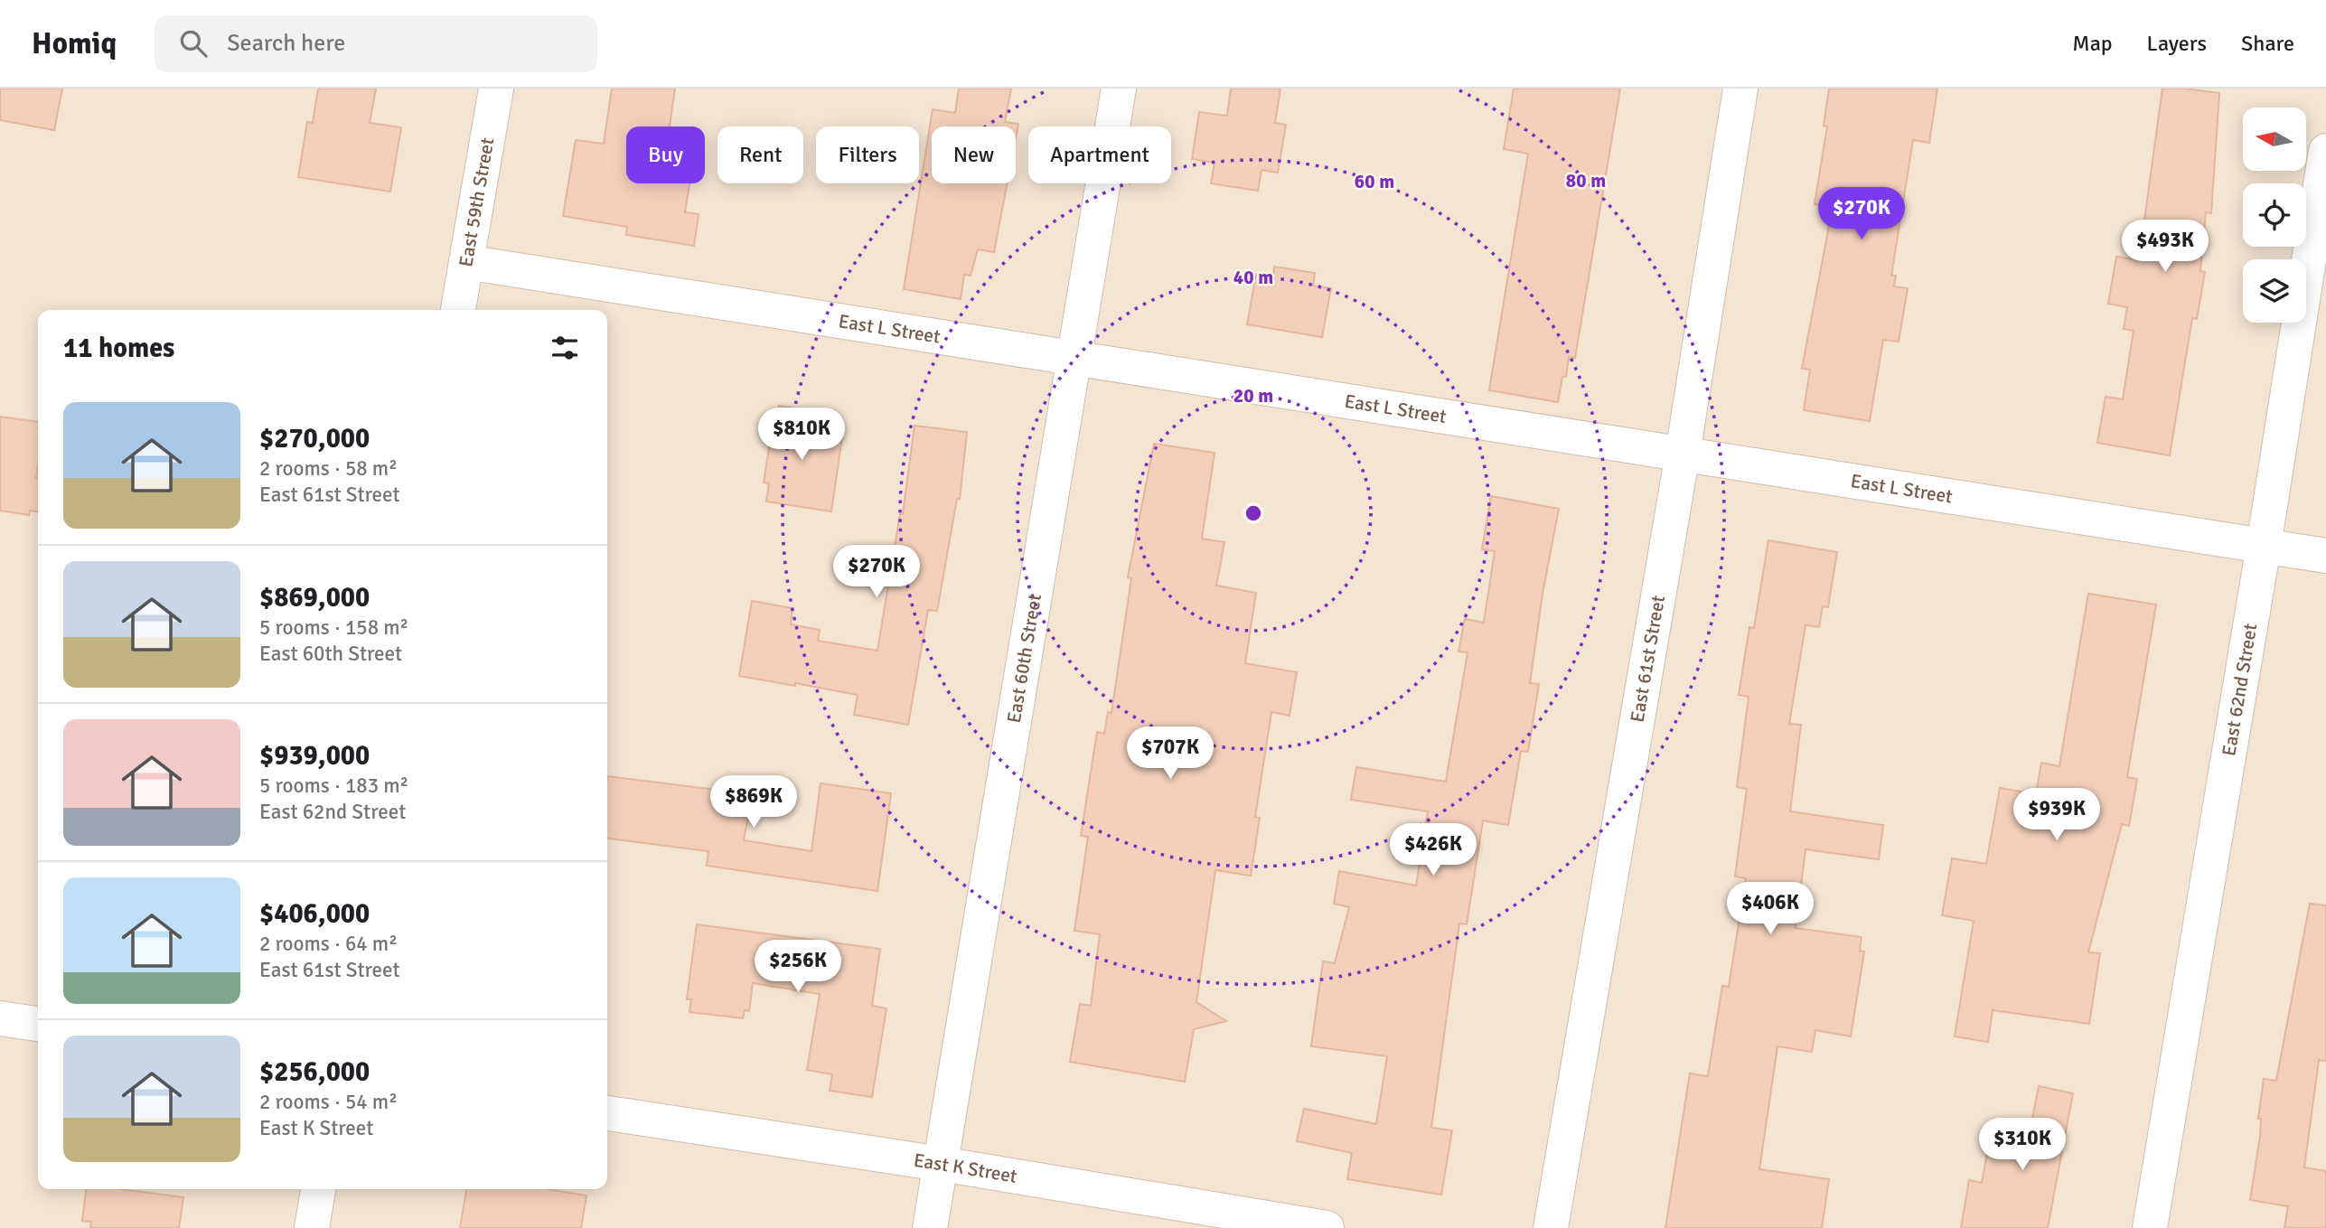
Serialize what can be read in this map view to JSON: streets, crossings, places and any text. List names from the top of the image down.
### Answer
{
  "streets": {
    "street": [
      "East 59th Street",
      "East L Street",
      "East 60th Street",
      "East 61st Street",
      "East 62nd Street",
      "East K Street"
    ]
  },
  "crossings": [
    ["East 59th Street", "East L Street"],
    ["East L Street", "East 60th Street"],
    ["East L Street", "East 61st Street"],
    ["East L Street", "East 62nd Street"],
    ["East 60th Street", "East K Street"]
  ],
  "north": "left",
  "page": {
    "header": "Homiq",
    "search": "Search here",
    "nav": ["Map", "Layers", "Share"],
    "chip": [
      "Buy",
      "Rent",
      "Filters",
      "New",
      "Apartment"
    ],
    "price": [
      "$270K",
      "$493K",
      "$810K",
      "$270K",
      "$707K",
      "$869K",
      "$939K",
      "$426K",
      "$406K",
      "$256K",
      "$310K"
    ],
    "heading": "11 homes",
    "list": [
      {
        "name": "$270,000",
        "note": "2 rooms · 58 m² · East 61st Street"
      },
      {
        "name": "$869,000",
        "note": "5 rooms · 158 m² · East 60th Street"
      },
      {
        "name": "$939,000",
        "note": "5 rooms · 183 m² · East 62nd Street"
      },
      {
        "name": "$406,000",
        "note": "2 rooms · 64 m² · East 61st Street"
      },
      {
        "name": "$256,000",
        "note": "2 rooms · 54 m² · East K Street"
      }
    ]
  },
  "rings": [
    "80 m",
    "60 m",
    "40 m",
    "20 m"
  ]
}
